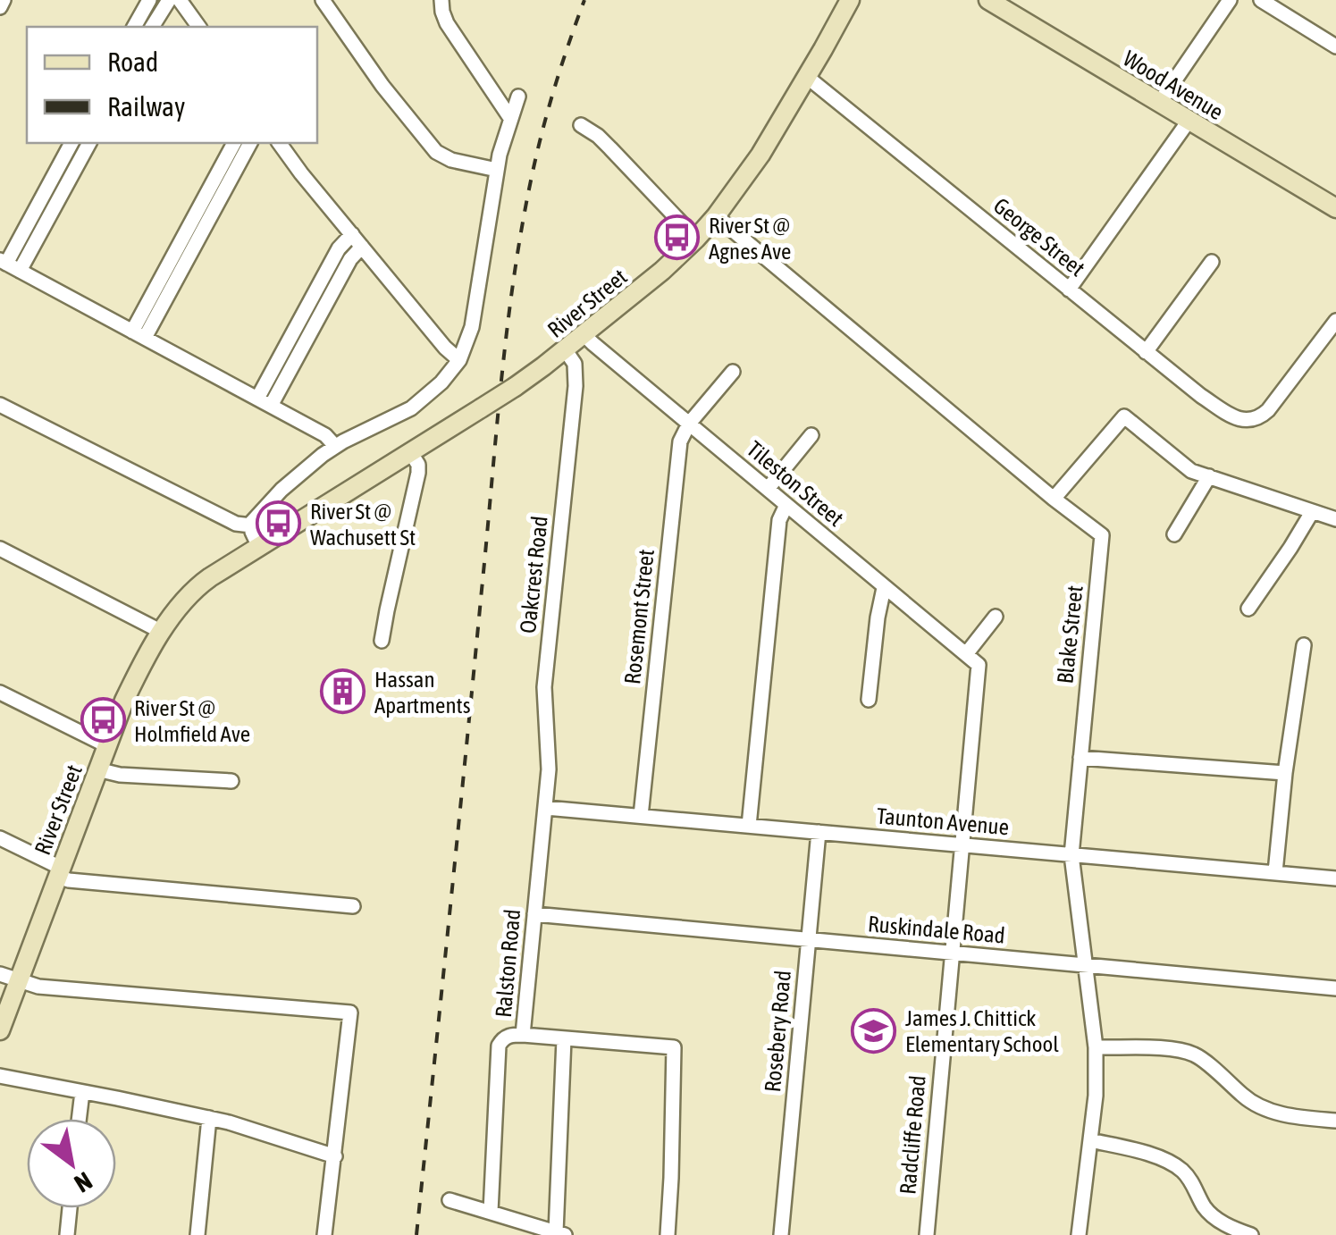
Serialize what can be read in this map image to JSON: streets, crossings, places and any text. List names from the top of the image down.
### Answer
{
  "streets": {
    "main road": ["Wood Avenue", "River Street"],
    "street": [
      "George Street",
      "Tileston Street",
      "Oakcrest Road",
      "Rosemont Street",
      "Blake Street",
      "Taunton Avenue",
      "Ruskindale Road",
      "Ralston Road",
      "Rosebery Road",
      "Radcliffe Road"
    ]
  },
  "crossings": [
    ["George Street", "River Street"],
    ["River Street", "Tileston Street"],
    ["River Street", "Oakcrest Road"],
    ["River Street", "Blake Street"],
    ["Tileston Street", "Rosemont Street"],
    ["Tileston Street", "Radcliffe Road"],
    ["Oakcrest Road", "Taunton Avenue"],
    ["Oakcrest Road", "Ralston Road"],
    ["Rosemont Street", "Taunton Avenue"],
    ["Blake Street", "Taunton Avenue"],
    ["Blake Street", "Ruskindale Road"],
    ["Taunton Avenue", "Ralston Road"],
    ["Taunton Avenue", "Rosebery Road"],
    ["Taunton Avenue", "Radcliffe Road"],
    ["Ruskindale Road", "Ralston Road"],
    ["Ruskindale Road", "Rosebery Road"],
    ["Ruskindale Road", "Radcliffe Road"]
  ],
  "places": {
    "bus stop": ["River St @ Agnes Ave", "River St @ Wachusett St", "River St @ Holmfield Ave"],
    "building": ["Hassan Apartments"],
    "school or university": ["James J. Chittick Elementary School"]
  },
  "legend": ["Road", "Railway"],
  "north": "bottom right"
}
